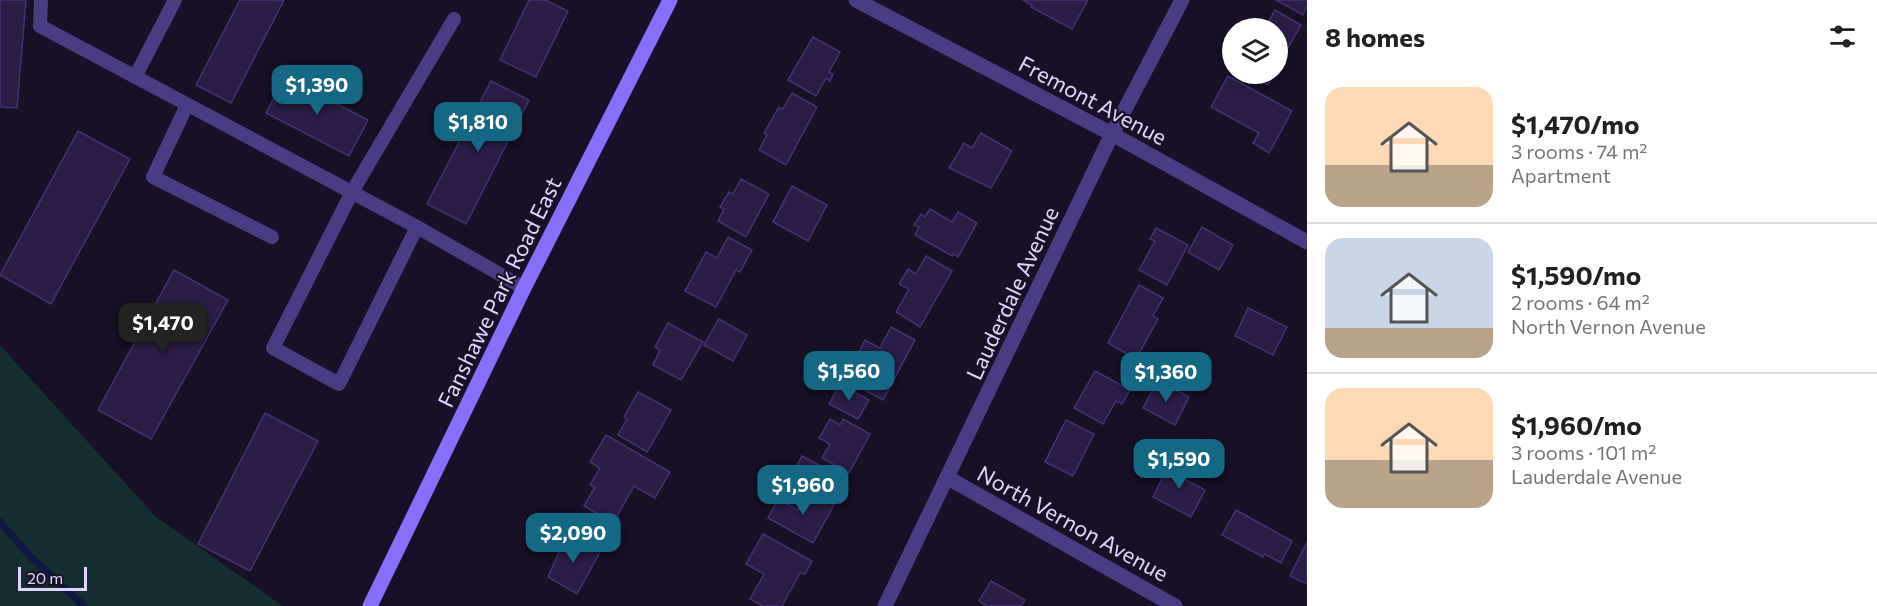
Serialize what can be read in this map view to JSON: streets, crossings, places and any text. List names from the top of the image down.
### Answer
{
  "streets": {
    "main road": ["Fanshawe Park Road East"],
    "street": ["Fremont Avenue", "Lauderdale Avenue", "North Vernon Avenue"]
  },
  "crossings": [
    ["Fremont Avenue", "Lauderdale Avenue"],
    ["Lauderdale Avenue", "North Vernon Avenue"]
  ],
  "scale_bar": "20 m",
  "page": {
    "heading": "8 homes",
    "price": [
      "$1,390",
      "$1,810",
      "$1,470",
      "$1,560",
      "$1,360",
      "$1,590",
      "$1,960",
      "$2,090"
    ],
    "list": [
      {
        "name": "$1,470/mo",
        "note": "3 rooms · 74 m² · Apartment"
      },
      {
        "name": "$1,590/mo",
        "note": "2 rooms · 64 m² · North Vernon Avenue"
      },
      {
        "name": "$1,960/mo",
        "note": "3 rooms · 101 m² · Lauderdale Avenue"
      }
    ],
    "scale": "20 m"
  }
}
